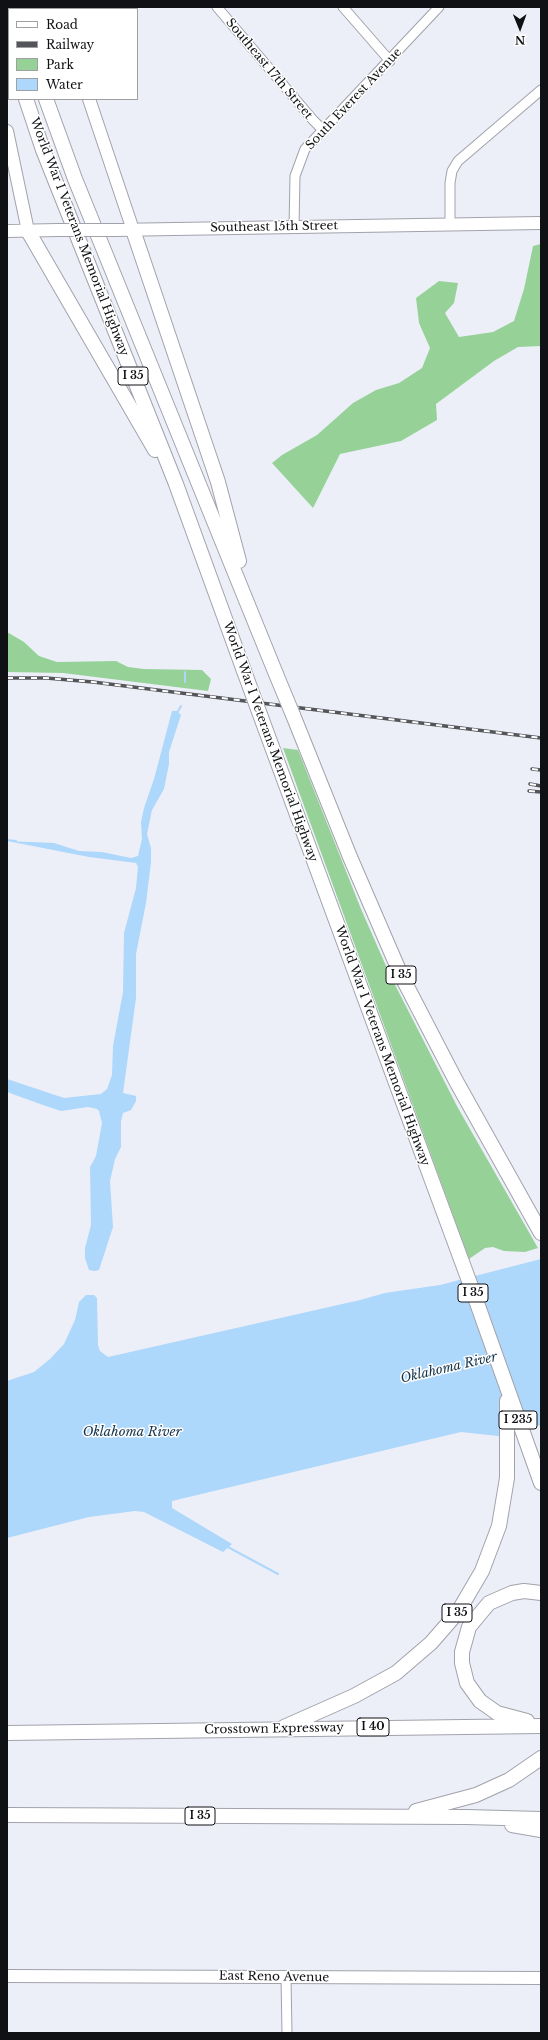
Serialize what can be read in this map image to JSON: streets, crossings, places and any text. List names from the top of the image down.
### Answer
{
  "streets": {
    "highway": [
      "World War I Veterans Memorial Highway",
      "I 35",
      "I 235",
      "I 40",
      "Crosstown Expressway"
    ],
    "main road": ["Southeast 15th Street", "East Reno Avenue"],
    "street": ["Southeast 17th Street", "South Everest Avenue"]
  },
  "crossings": [
    ["Southeast 17th Street", "South Everest Avenue"],
    ["South Everest Avenue", "Southeast 15th Street"],
    ["World War I Veterans Memorial Highway", "I 35"],
    ["World War I Veterans Memorial Highway", "I 235"],
    ["I 35", "I 235"],
    ["I 35", "Crosstown Expressway"]
  ],
  "water": ["Oklahoma River"],
  "legend": [
    "Road",
    "Railway",
    "Park",
    "Water"
  ],
  "north": "bottom"
}
